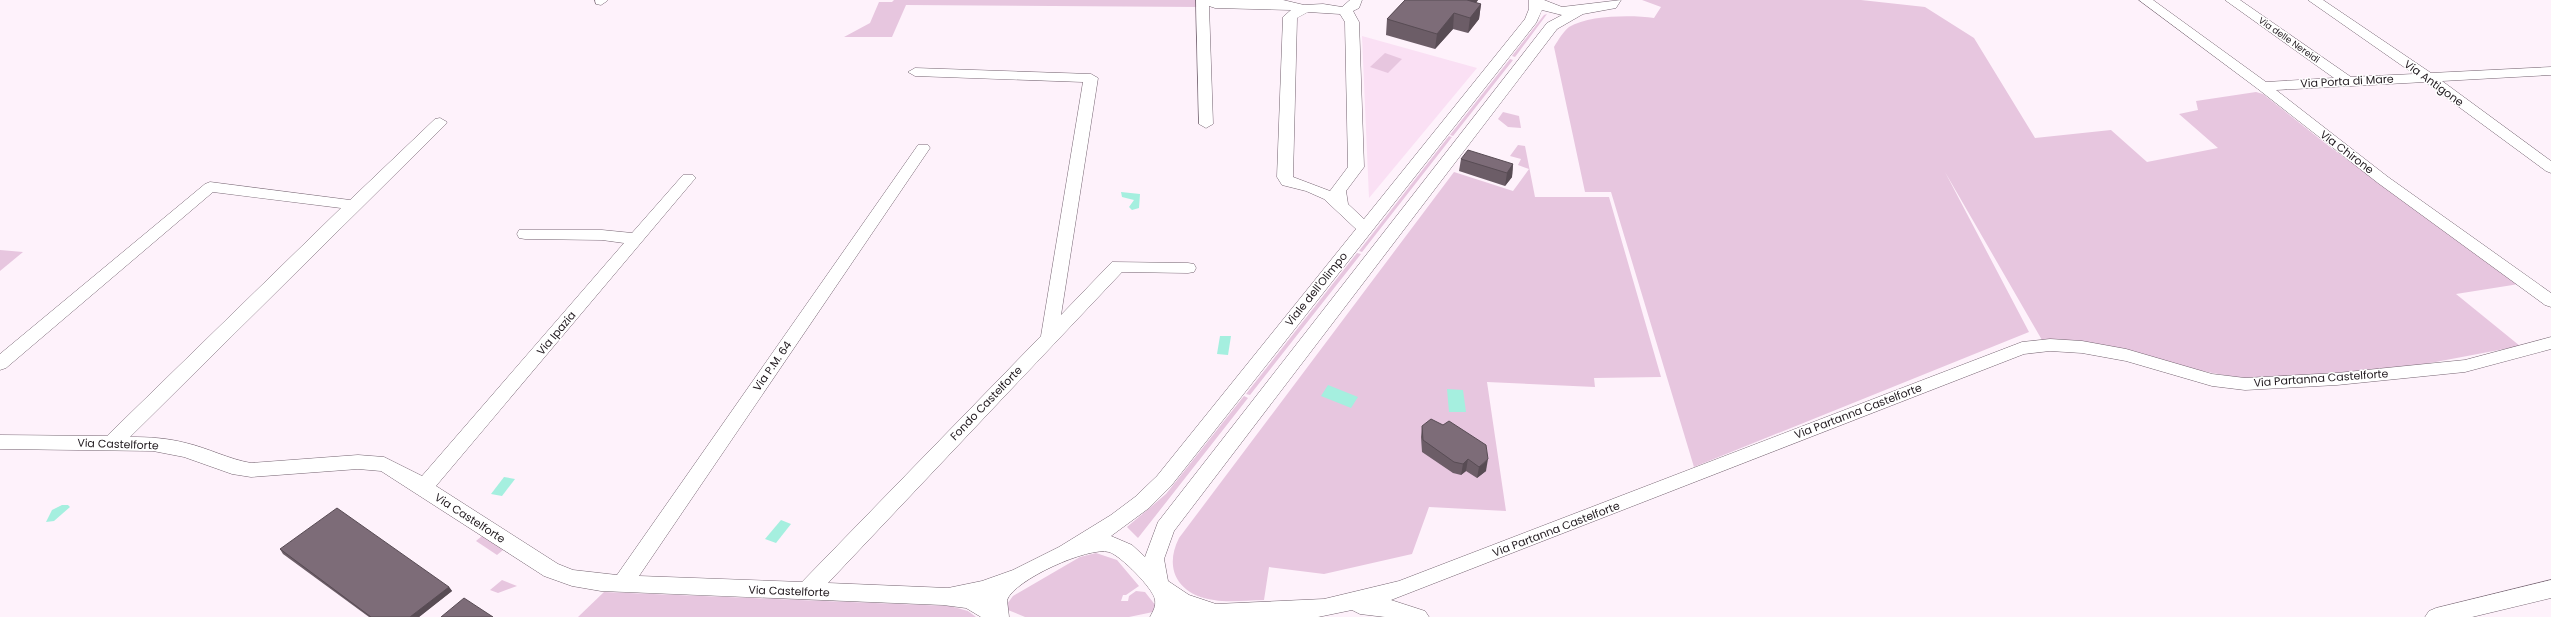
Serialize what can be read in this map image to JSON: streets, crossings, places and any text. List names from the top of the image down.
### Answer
{
  "streets": {
    "street": [
      "Via delle Nereidi",
      "Via Porta di Mare",
      "Via Antigone",
      "Via Chirone",
      "Viale dell'Olimpo",
      "Via Ipazia",
      "Via P.M. 64",
      "Via Partanna Castelforte",
      "Fondo Castelforte",
      "Via Castelforte"
    ]
  },
  "crossings": [
    ["Via delle Nereidi", "Via Porta di Mare"],
    ["Via Porta di Mare", "Via Antigone"],
    ["Via Porta di Mare", "Via Chirone"],
    ["Via Ipazia", "Via Castelforte"],
    ["Via P.M. 64", "Via Castelforte"],
    ["Fondo Castelforte", "Via Castelforte"]
  ]
}
